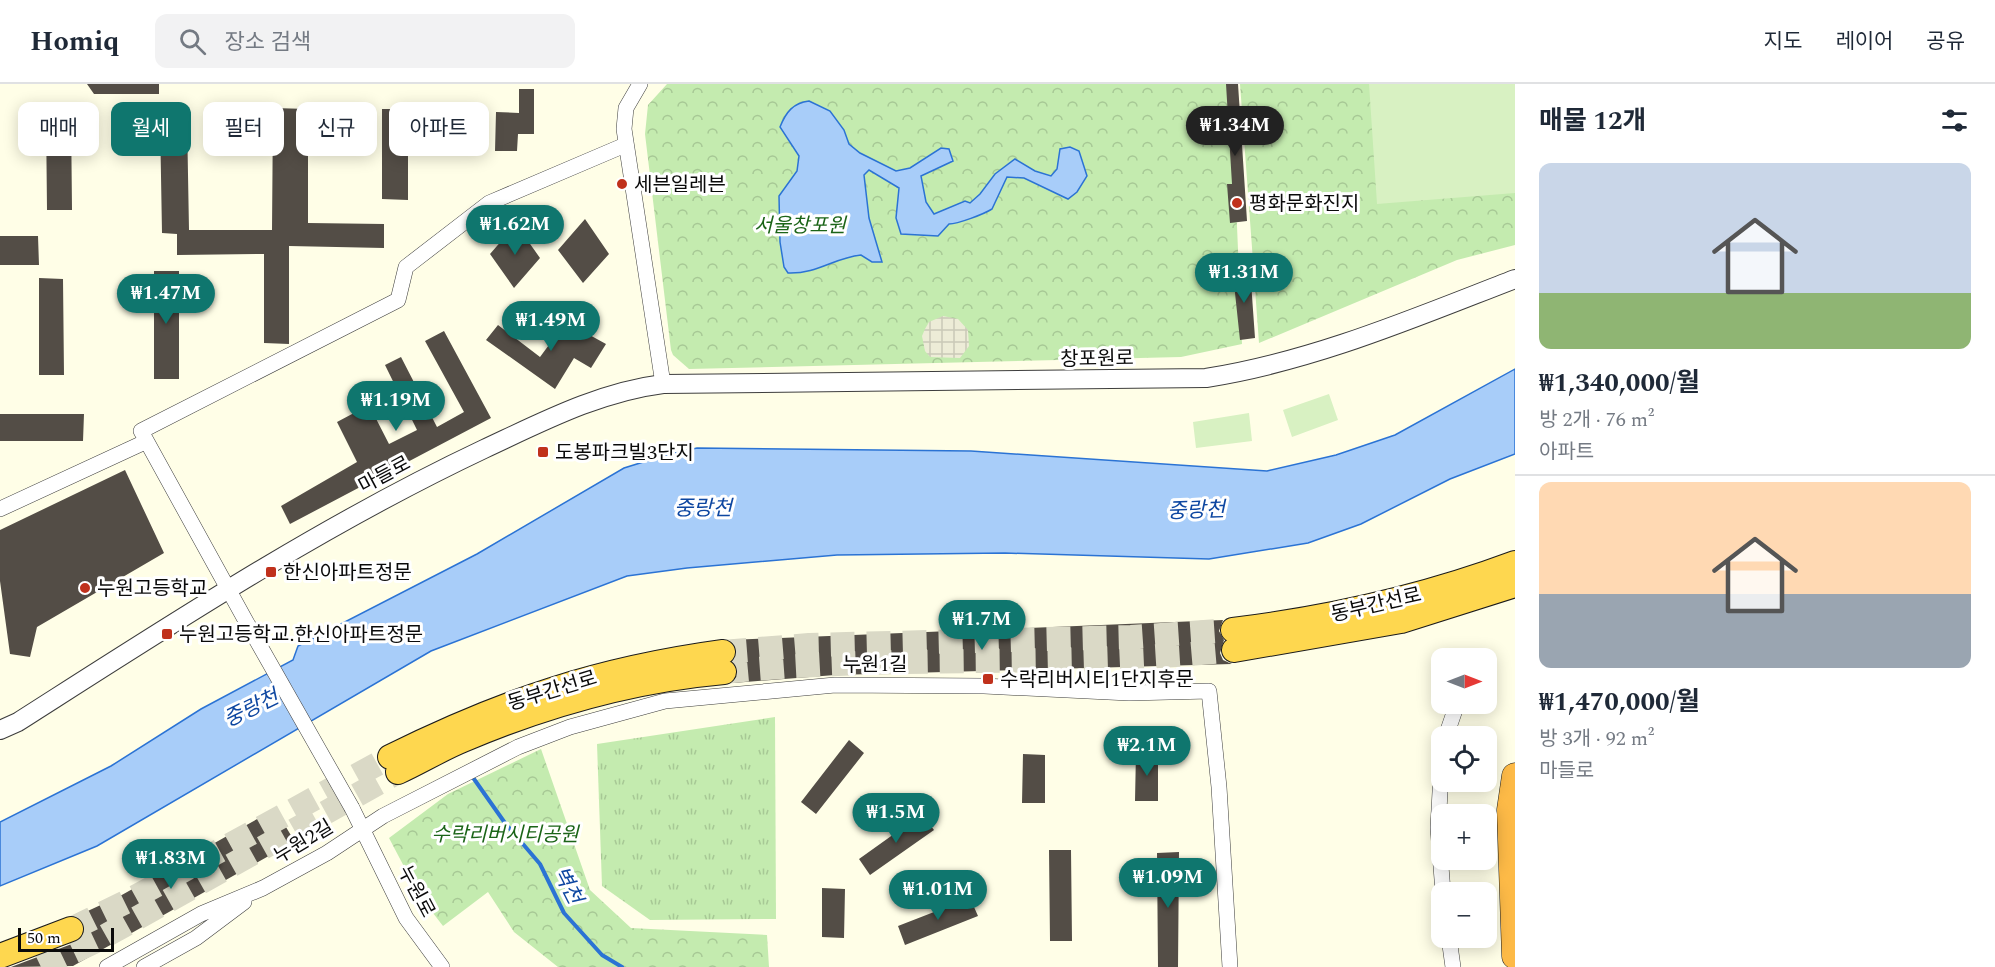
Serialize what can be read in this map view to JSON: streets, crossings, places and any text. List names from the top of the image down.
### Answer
{
  "streets": {
    "highway": ["동부간선로"],
    "street": [
      "창포원로",
      "마들로",
      "누원1길",
      "누원2길",
      "누원로"
    ]
  },
  "crossings": [
    ["창포원로", "마들로"],
    ["마들로", "누원로"],
    ["누원1길", "누원2길"],
    ["누원1길", "누원로"],
    ["누원2길", "누원로"]
  ],
  "water": ["중랑천", "벽천"],
  "parks": ["서울창포원", "수락리버시티공원"],
  "places": {
    "other": ["세븐일레븐", "평화문화진지", "누원고등학교"],
    "transit": [
      "도봉파크빌3단지",
      "한신아파트정문",
      "누원고등학교.한신아파트정문",
      "수락리버시티1단지후문"
    ]
  },
  "scale_bar": "50 m",
  "north": "right",
  "page": {
    "header": "Homiq",
    "search": "장소 검색",
    "nav": ["지도", "레이어", "공유"],
    "heading": "매물 12개",
    "chip": [
      "매매",
      "월세",
      "필터",
      "신규",
      "아파트"
    ],
    "price": [
      "₩1.34M",
      "₩1.62M",
      "₩1.31M",
      "₩1.47M",
      "₩1.49M",
      "₩1.19M",
      "₩1.7M",
      "₩2.1M",
      "₩1.5M",
      "₩1.83M",
      "₩1.09M",
      "₩1.01M"
    ],
    "list": [
      {
        "name": "₩1,340,000/월",
        "note": "방 2개 · 76 m² · 아파트"
      },
      {
        "name": "₩1,470,000/월",
        "note": "방 3개 · 92 m² · 마들로"
      }
    ],
    "map_buttons": ["+", "−"],
    "scale": "50 m"
  }
}
